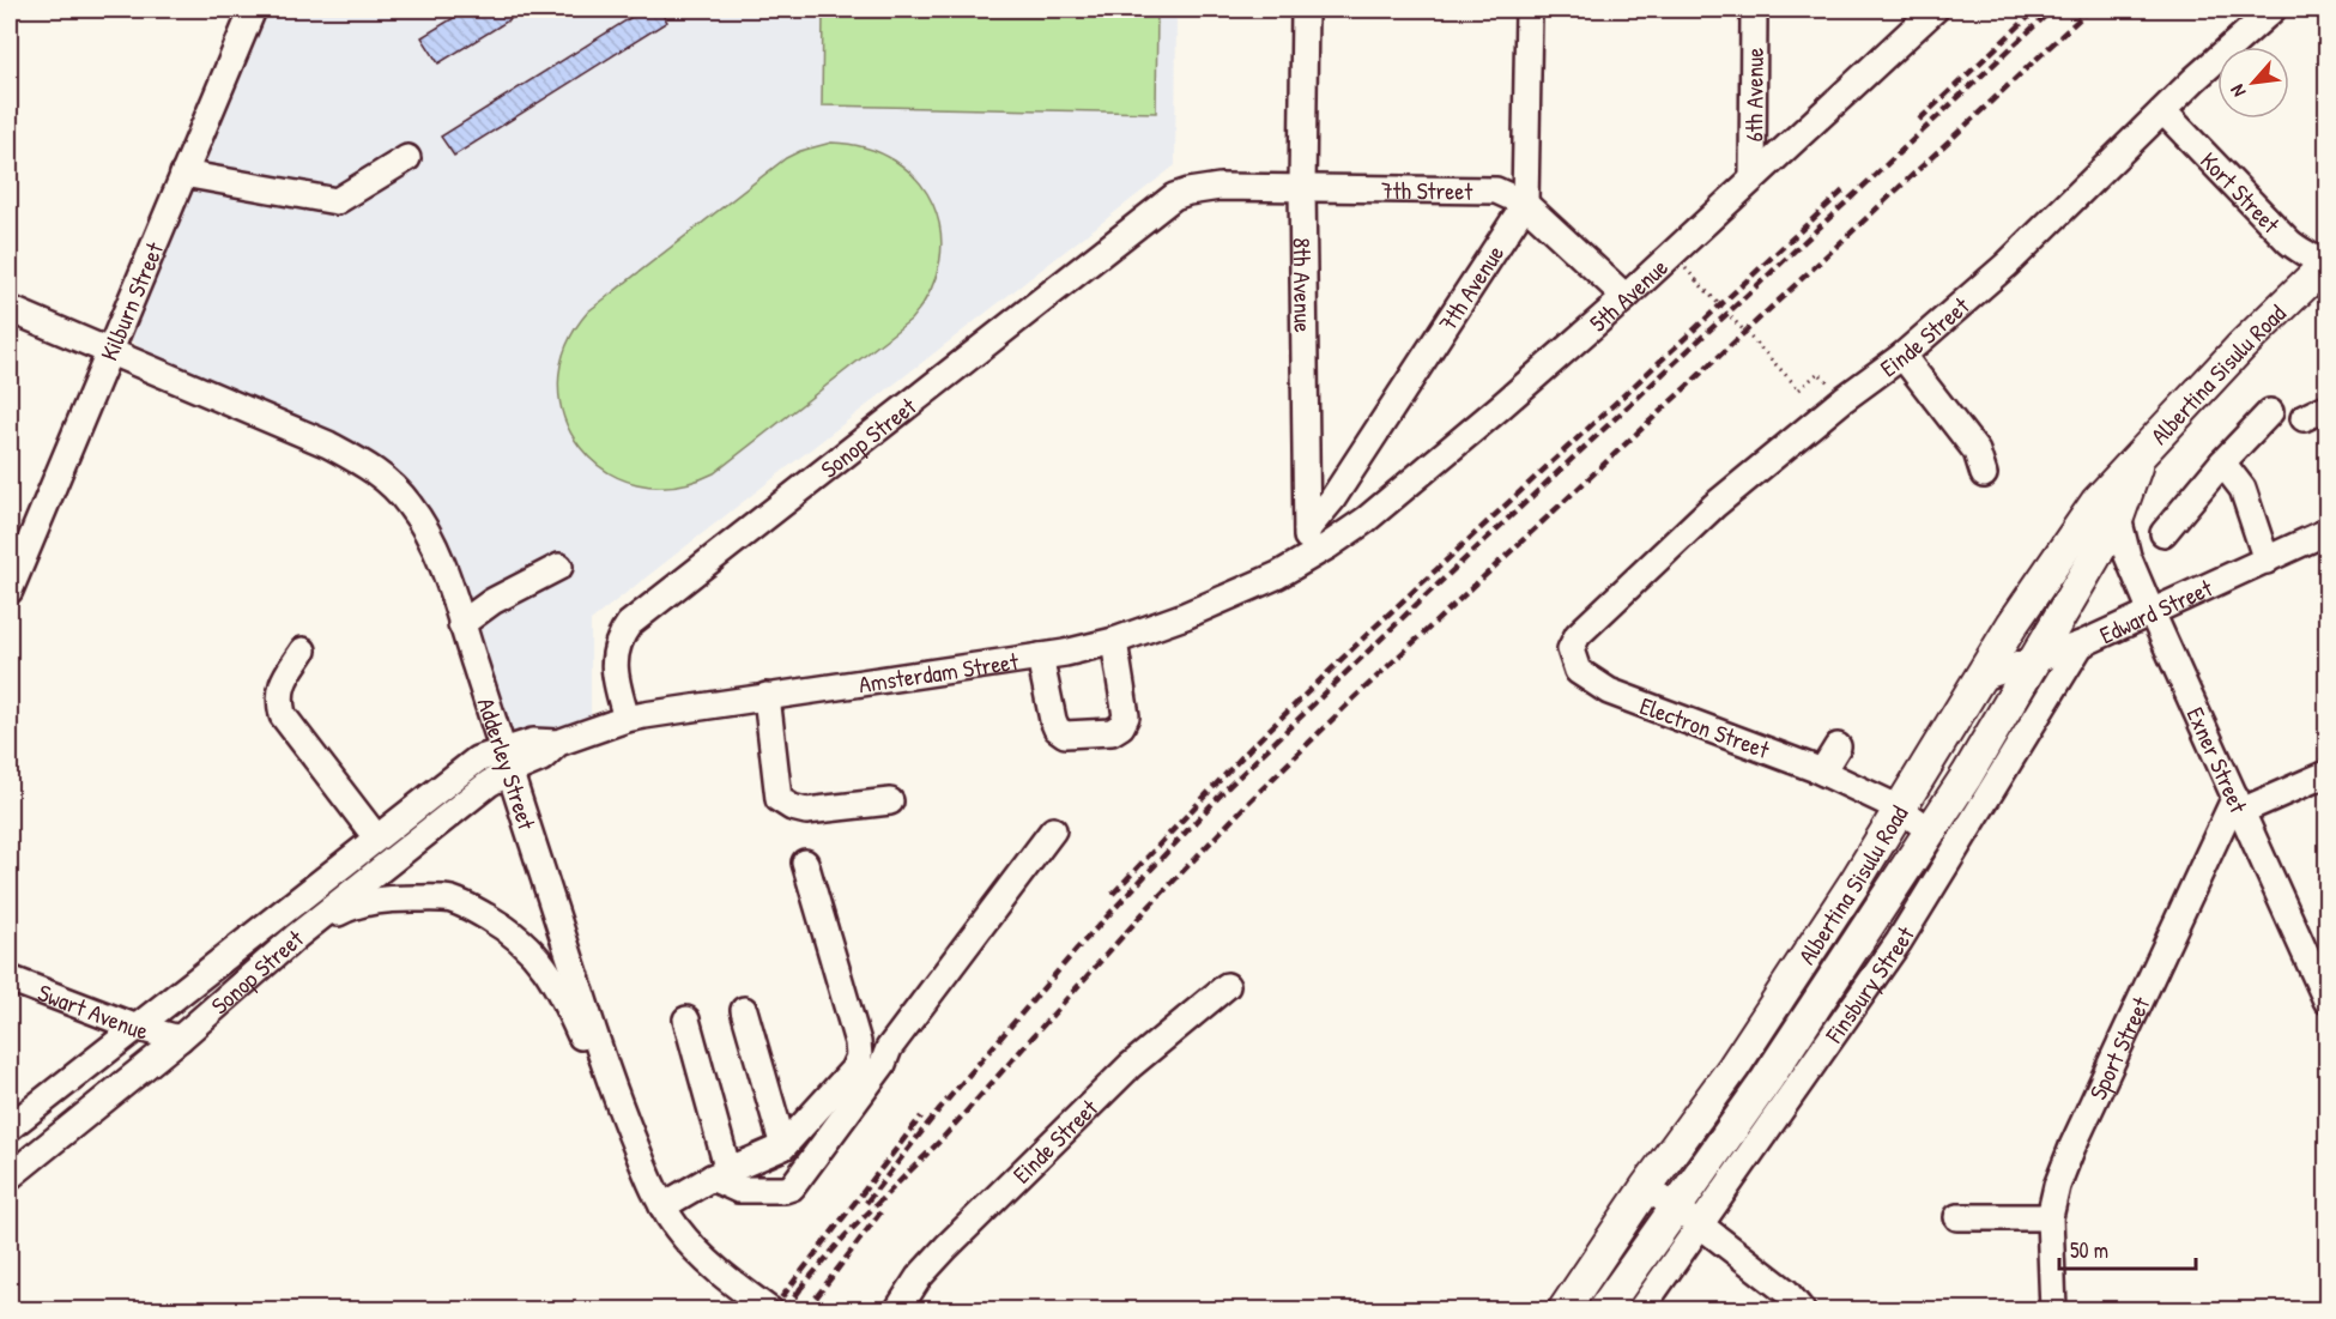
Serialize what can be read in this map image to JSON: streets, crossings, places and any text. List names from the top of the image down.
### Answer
{
  "streets": {
    "main road": ["Albertina Sisulu Road"],
    "street": [
      "6th Avenue",
      "7th Street",
      "Kort Street",
      "8th Avenue",
      "7th Avenue",
      "5th Avenue",
      "Kilburn Street",
      "Einde Street",
      "Sonop Street",
      "Edward Street",
      "Amsterdam Street",
      "Electron Street",
      "Exner Street",
      "Adderley Street",
      "Finsbury Street",
      "Swart Avenue",
      "Sport Street"
    ]
  },
  "crossings": [
    ["6th Avenue", "5th Avenue"],
    ["7th Street", "8th Avenue"],
    ["7th Street", "7th Avenue"],
    ["7th Street", "5th Avenue"],
    ["7th Street", "Sonop Street"],
    ["Kort Street", "Einde Street"],
    ["Kort Street", "Albertina Sisulu Road"],
    ["8th Avenue", "7th Avenue"],
    ["8th Avenue", "5th Avenue"],
    ["8th Avenue", "Amsterdam Street"],
    ["5th Avenue", "Amsterdam Street"],
    ["Kilburn Street", "Adderley Street"],
    ["Einde Street", "Electron Street"],
    ["Albertina Sisulu Road", "Edward Street"],
    ["Albertina Sisulu Road", "Electron Street"],
    ["Albertina Sisulu Road", "Exner Street"],
    ["Sonop Street", "Amsterdam Street"],
    ["Sonop Street", "Adderley Street"],
    ["Sonop Street", "Swart Avenue"],
    ["Edward Street", "Exner Street"],
    ["Edward Street", "Finsbury Street"],
    ["Amsterdam Street", "Adderley Street"],
    ["Exner Street", "Sport Street"]
  ],
  "scale_bar": "50 m",
  "north": "bottom left"
}
